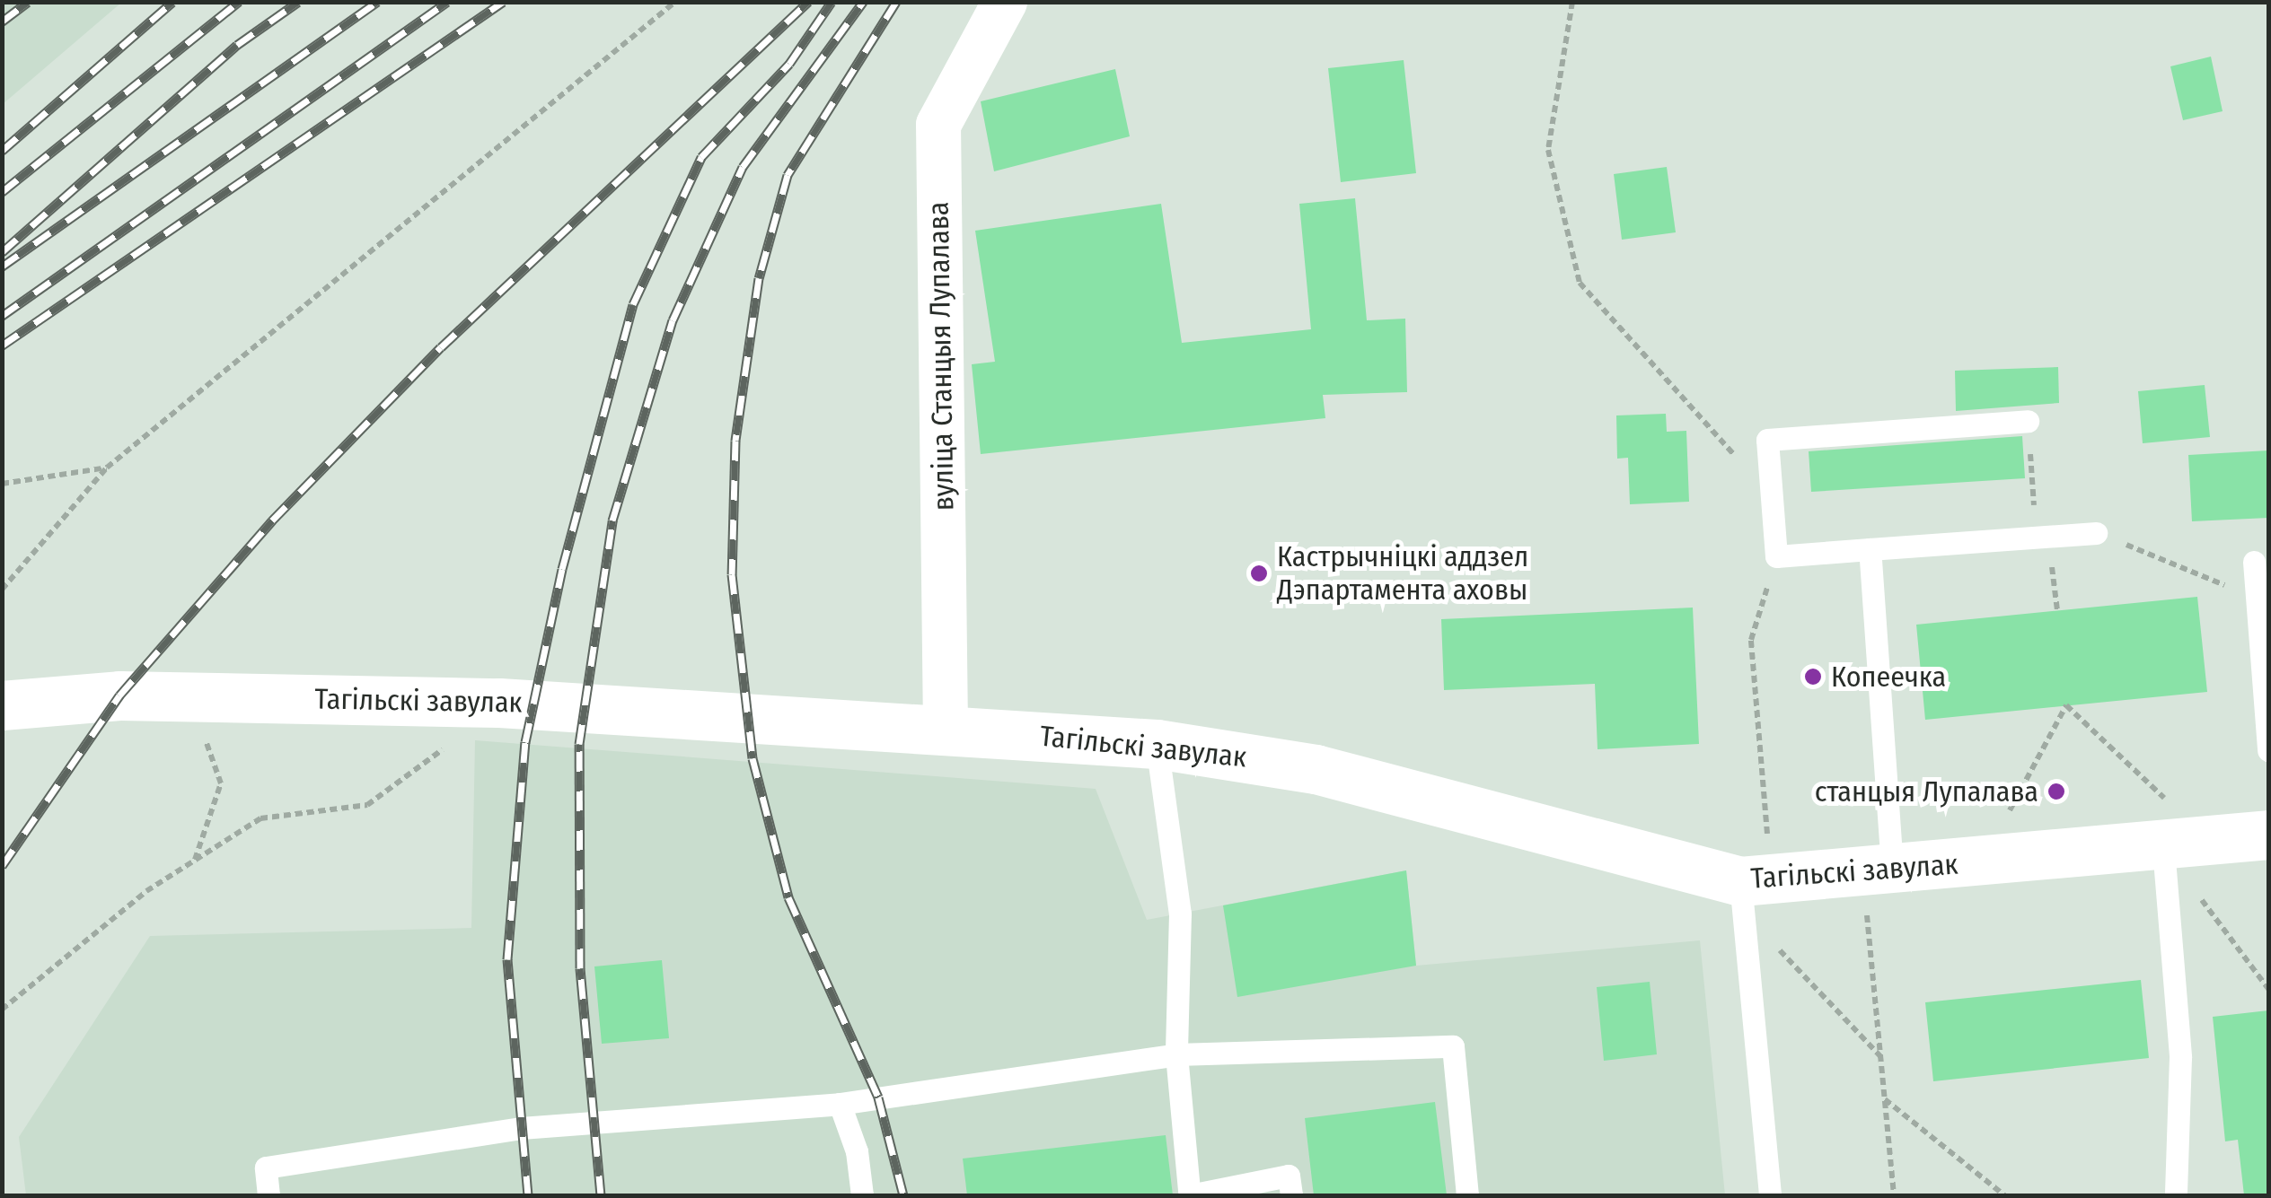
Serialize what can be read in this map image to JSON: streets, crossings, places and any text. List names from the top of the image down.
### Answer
{
  "streets": {
    "main road": ["Тагільскі завулак"],
    "street": ["вуліца Станцыя Лупалава"]
  },
  "crossings": [
    ["вуліца Станцыя Лупалава", "Тагільскі завулак"]
  ],
  "places": ["Кастрычніцкі аддзел Дэпартамента аховы", "Копеечка", "станцыя Лупалава"]
}
